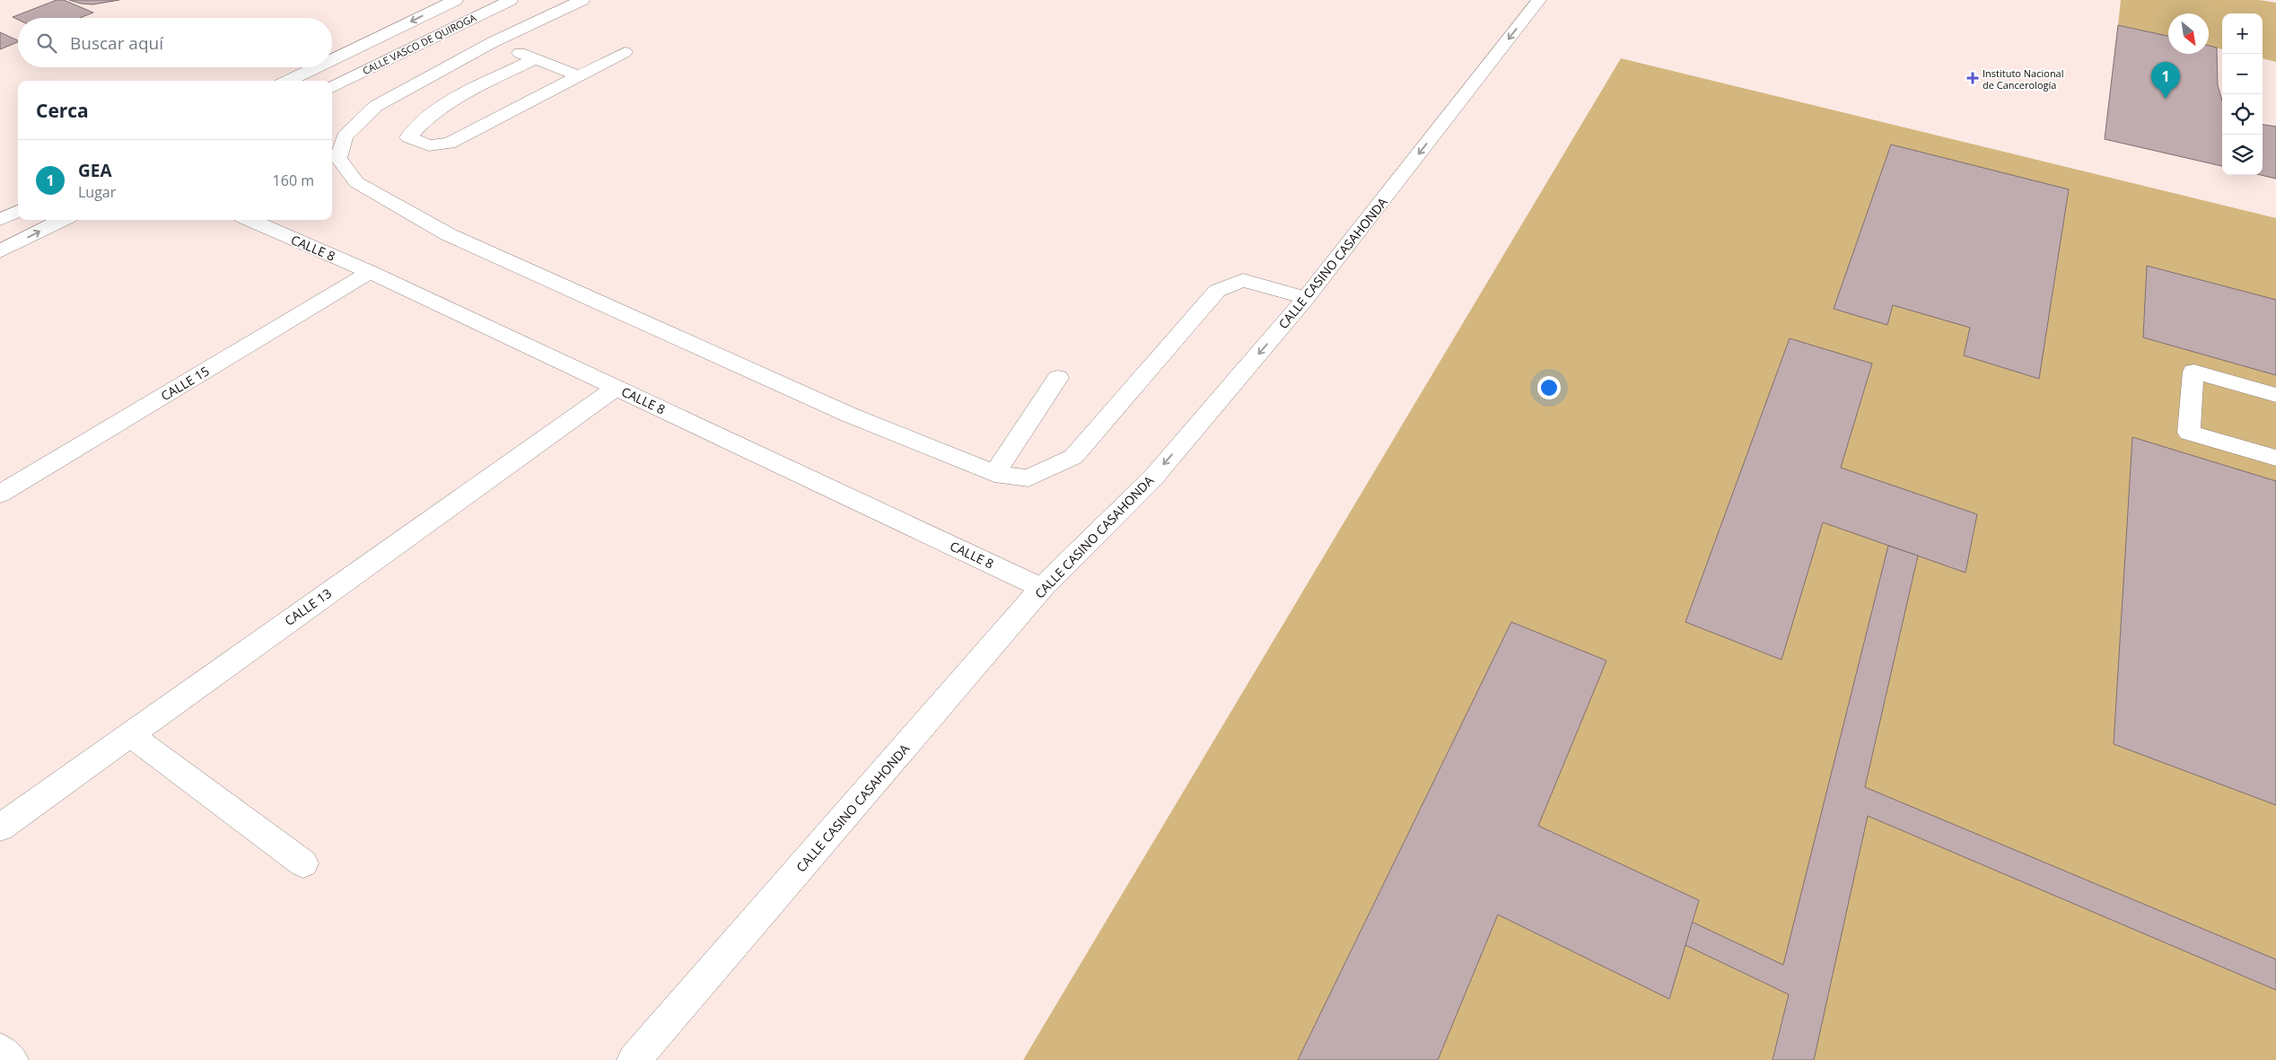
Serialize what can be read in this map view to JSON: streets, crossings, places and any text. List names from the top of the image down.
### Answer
{
  "streets": {
    "street": [
      "CALLE VASCO DE QUIROGA",
      "CALLE 8",
      "CALLE CASINO CASAHONDA",
      "CALLE 15",
      "CALLE 13"
    ]
  },
  "crossings": [
    ["CALLE 8", "CALLE CASINO CASAHONDA"],
    ["CALLE 8", "CALLE 15"],
    ["CALLE 8", "CALLE 13"]
  ],
  "one_way": ["CALLE CASINO CASAHONDA"],
  "places": {
    "health": ["Instituto Nacional de Cancerología"]
  },
  "north": "bottom right",
  "page": {
    "map_buttons": ["+", "−"],
    "search": "Buscar aquí",
    "pins": "1",
    "heading": "Cerca",
    "list": [
      {
        "mark": "1",
        "name": "GEA",
        "note": "Lugar",
        "value": "160 m"
      }
    ]
  }
}
